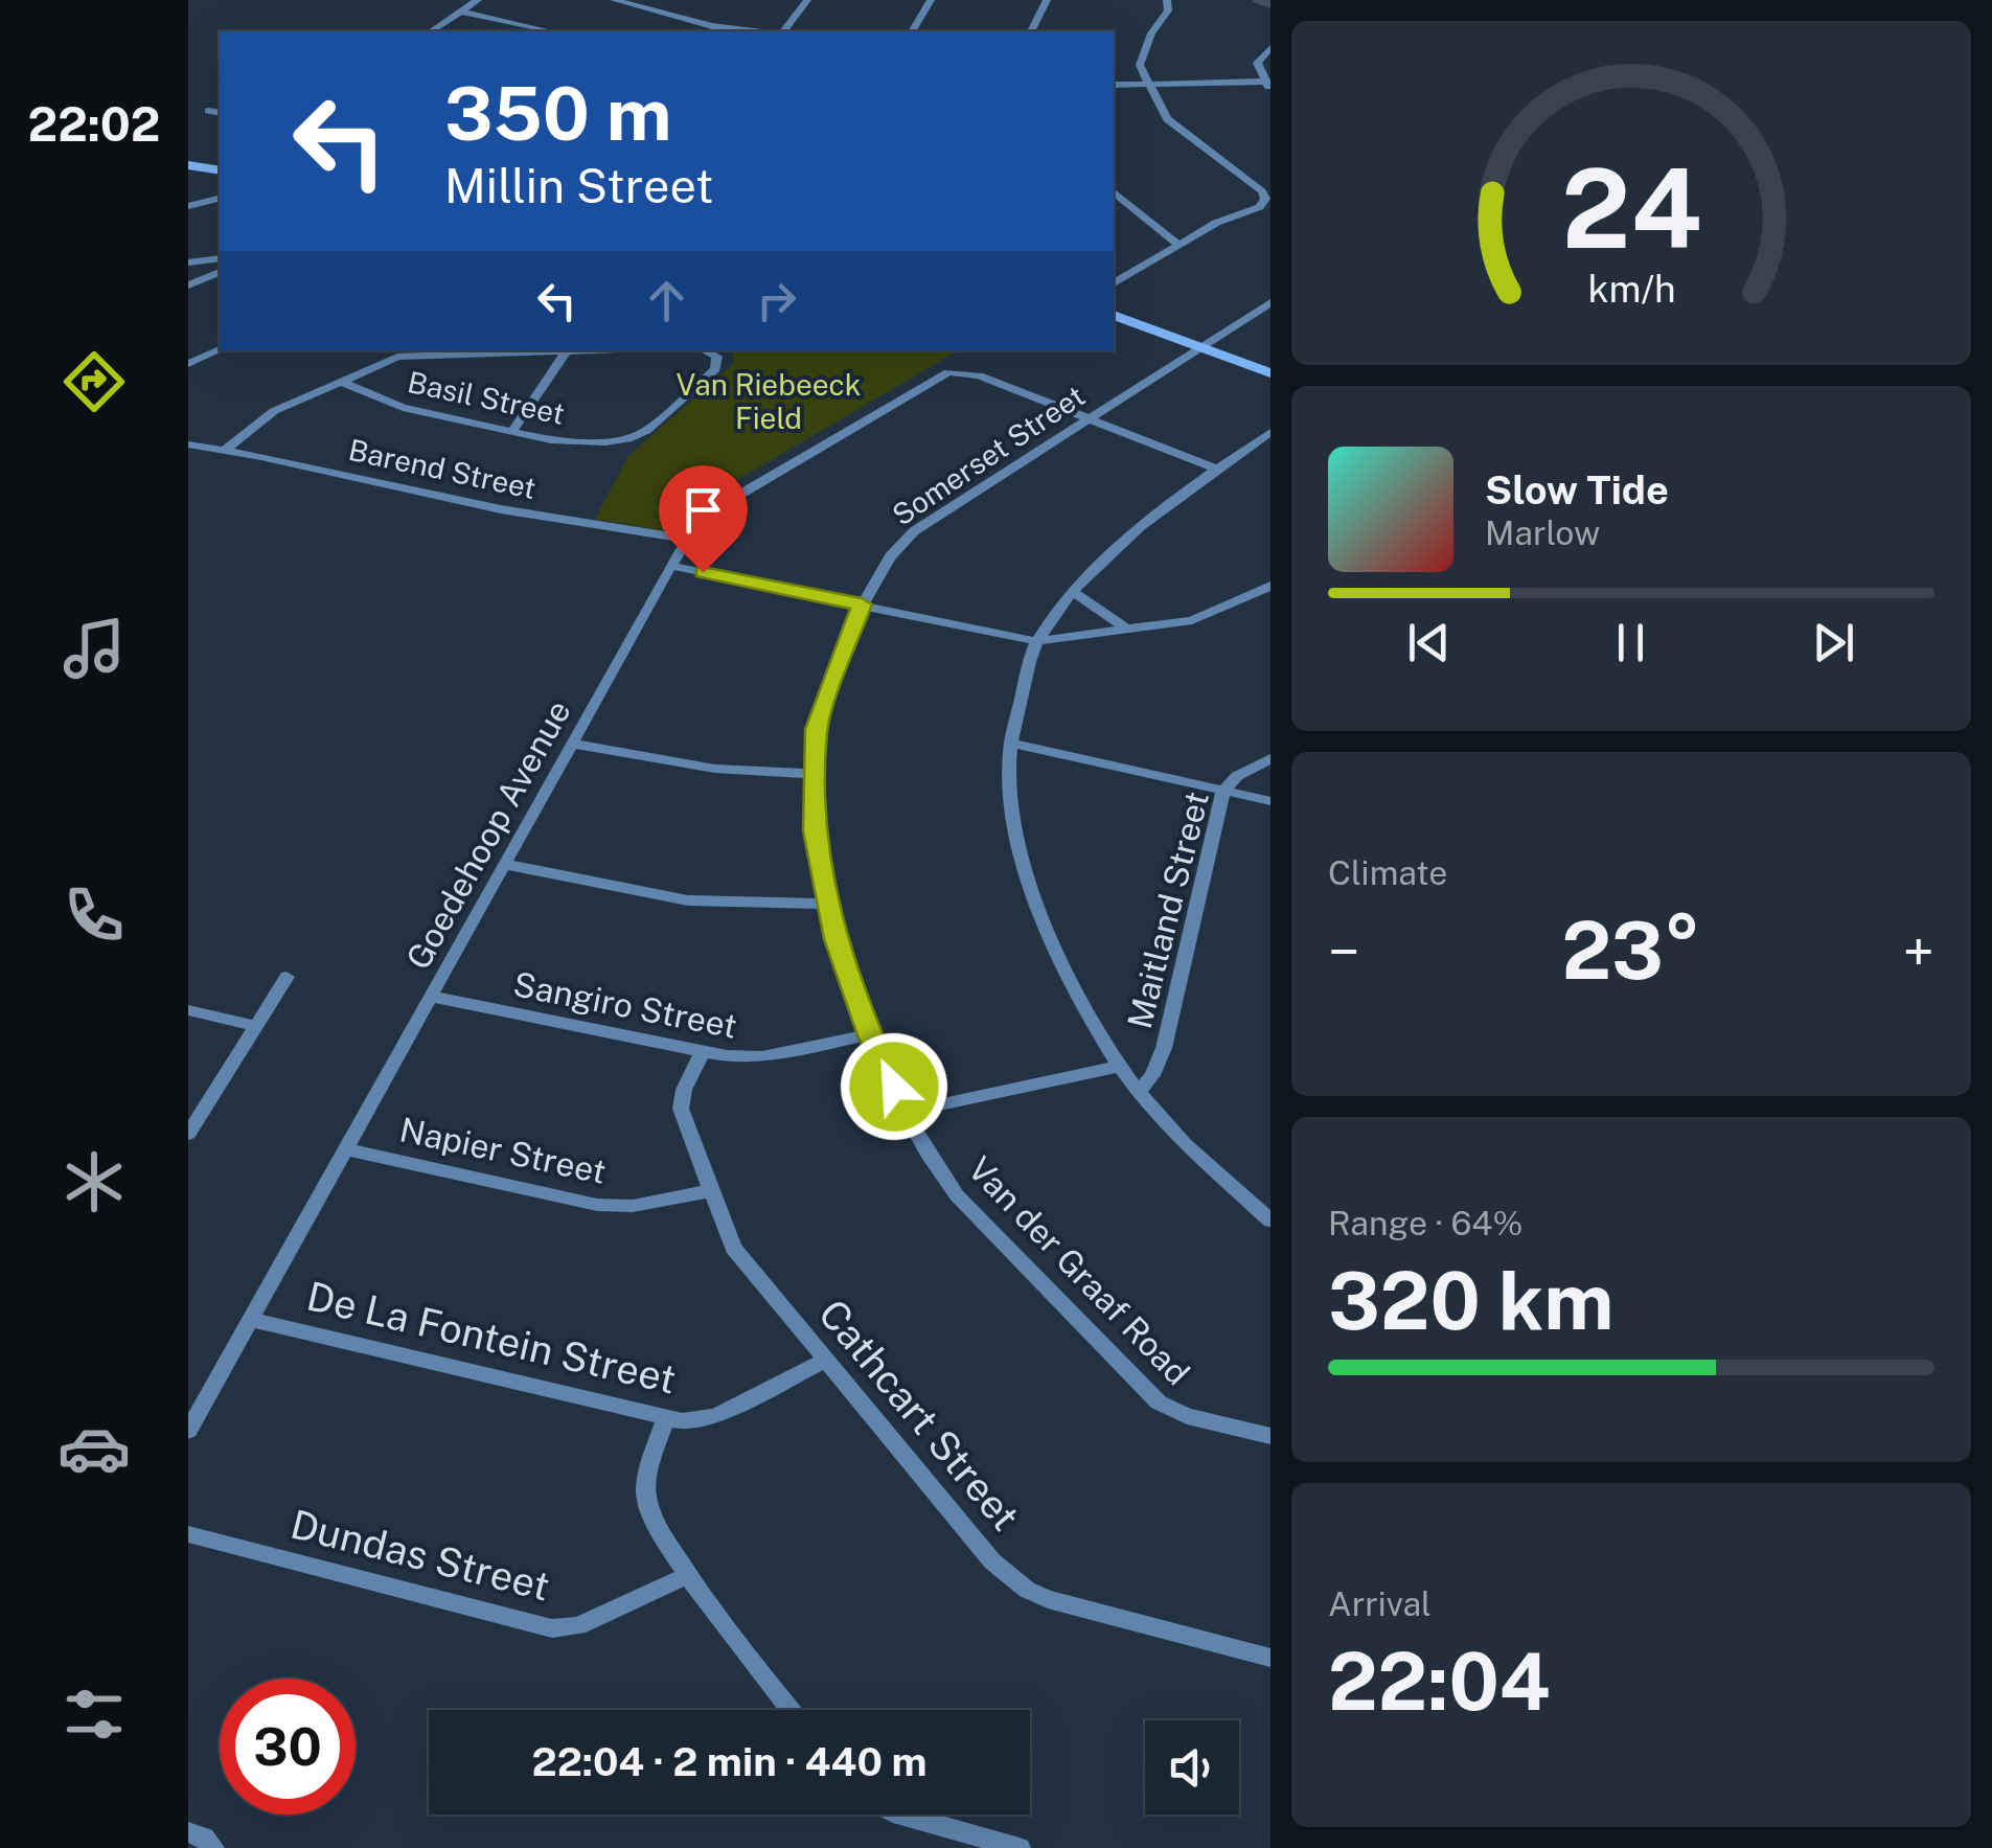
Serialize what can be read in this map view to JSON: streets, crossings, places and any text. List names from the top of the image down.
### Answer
{
  "streets": {
    "street": [
      "Basil Street",
      "Somerset Street",
      "Barend Street",
      "Goedehoop Avenue",
      "Maitland Street",
      "Sangiro Street",
      "Napier Street",
      "Van der Graaf Road",
      "De La Fontein Street",
      "Cathcart Street",
      "Dundas Street"
    ]
  },
  "crossings": [
    ["Somerset Street", "Goedehoop Avenue"],
    ["Somerset Street", "Van der Graaf Road"],
    ["Barend Street", "Goedehoop Avenue"],
    ["Goedehoop Avenue", "Sangiro Street"],
    ["Goedehoop Avenue", "Napier Street"],
    ["Goedehoop Avenue", "De La Fontein Street"],
    ["Sangiro Street", "Van der Graaf Road"],
    ["Sangiro Street", "Cathcart Street"],
    ["Napier Street", "Cathcart Street"],
    ["De La Fontein Street", "Cathcart Street"]
  ],
  "parks": ["Van Riebeeck Field"],
  "page": {
    "tabs": "22:02",
    "turn": ["350 m", "Millin Street"],
    "song": ["Slow Tide", "Marlow"],
    "tile": [
      "Climate",
      ["Range · 64%", "320 km"],
      ["Arrival", "22:04"]
    ],
    "heat": ["−", "23°", "+"],
    "limit": "30",
    "trip": "22:04 · 2 min · 440 m",
    "gauge": ["24", "km/h"]
  }
}
